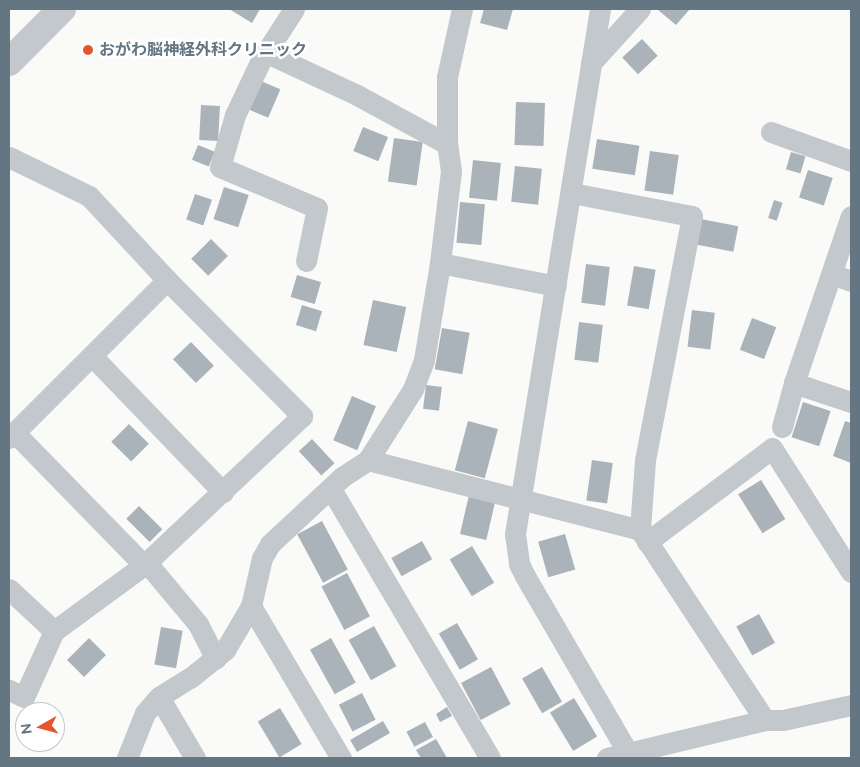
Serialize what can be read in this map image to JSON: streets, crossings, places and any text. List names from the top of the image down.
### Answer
{
  "places": ["おがわ脳神経外科クリニック"],
  "north": "left"
}
